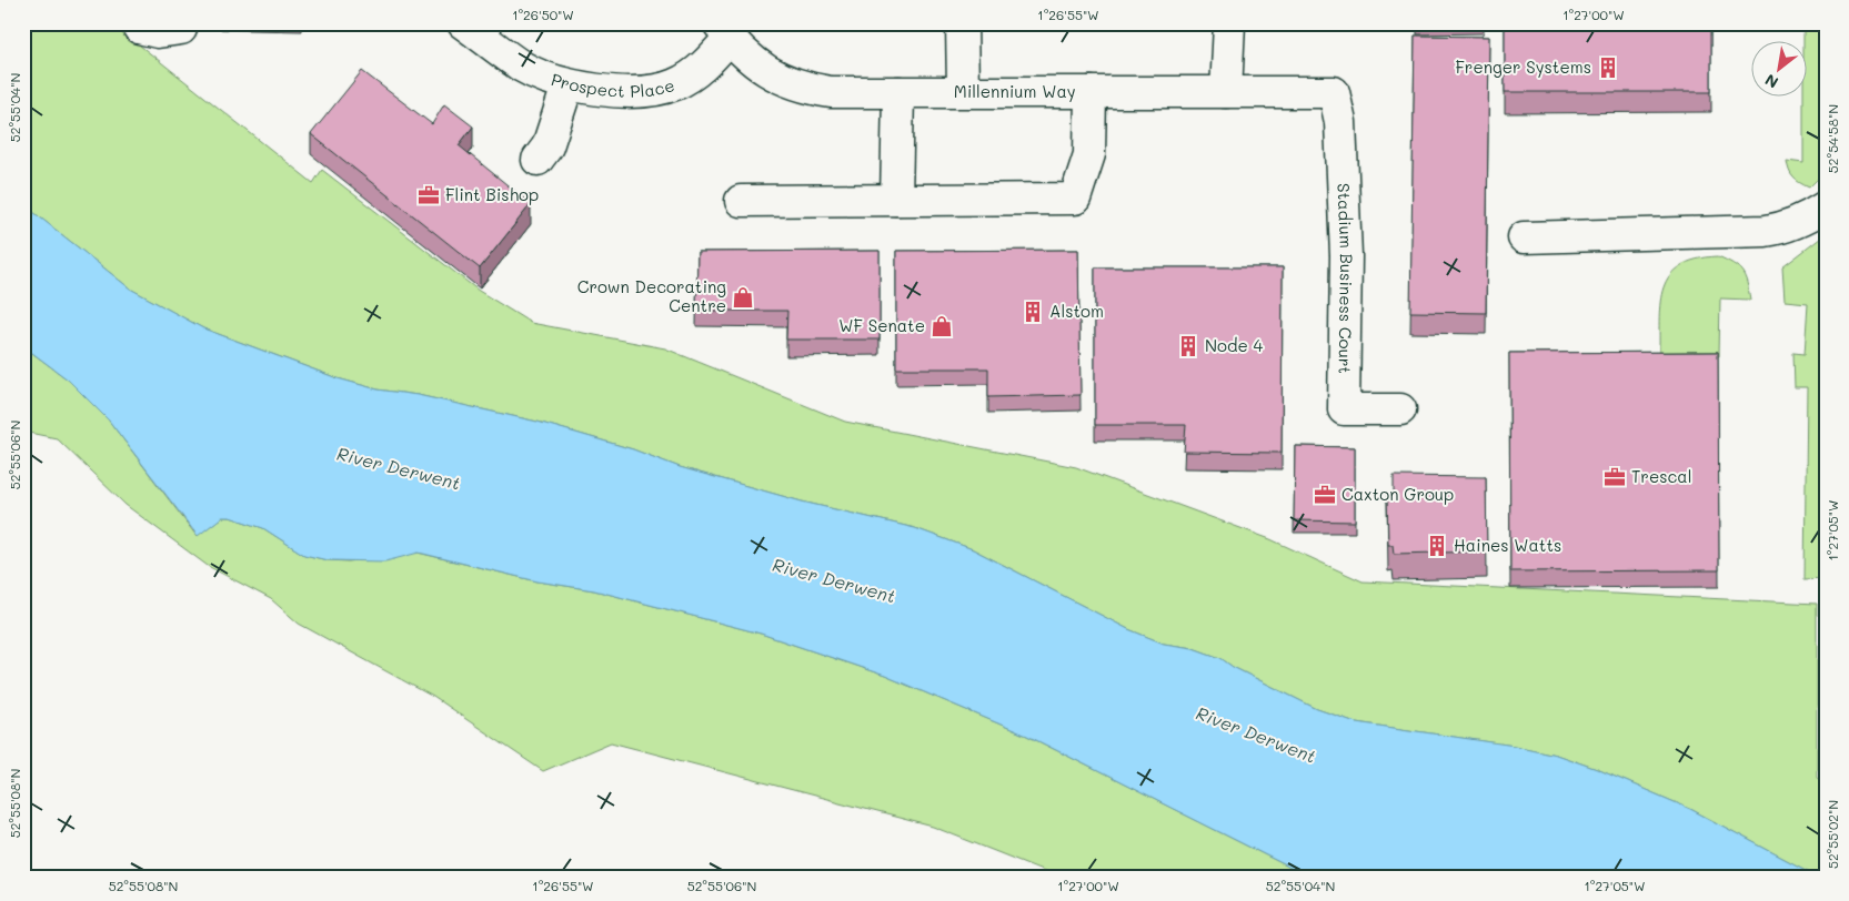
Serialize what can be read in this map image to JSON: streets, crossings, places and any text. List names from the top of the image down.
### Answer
{
  "streets": {
    "street": ["Prospect Place", "Millennium Way", "Stadium Business Court"]
  },
  "crossings": [
    ["Prospect Place", "Millennium Way"],
    ["Millennium Way", "Stadium Business Court"]
  ],
  "water": ["River Derwent"],
  "places": {
    "building": [
      "Frenger Systems",
      "Alstom",
      "Node 4",
      "Haines Watts"
    ],
    "office": ["Flint Bishop", "Trescal", "Caxton Group"],
    "shop": ["Crown Decorating Centre", "WF Senate"]
  },
  "north": "bottom left",
  "coordinates": [
    "1°26'50\"W",
    "1°26'55\"W",
    "1°27'00\"W",
    "52°55'04\"N",
    "52°54'58\"N",
    "52°55'06\"N",
    "1°27'05\"W",
    "52°55'08\"N",
    "52°55'02\"N"
  ]
}
